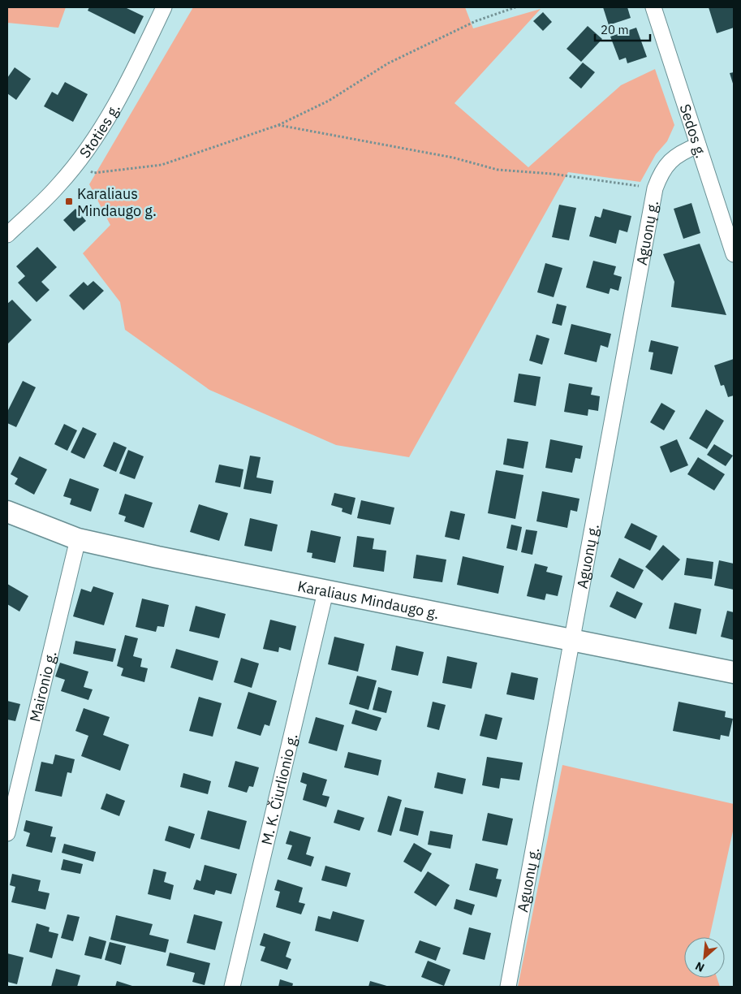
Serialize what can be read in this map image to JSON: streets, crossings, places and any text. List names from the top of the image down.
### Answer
{
  "streets": {
    "main road": ["Karaliaus Mindaugo g."],
    "street": [
      "Stoties g.",
      "Sedos g.",
      "Aguonų g.",
      "Maironio g.",
      "M. K. Čiurlionio g."
    ]
  },
  "crossings": [
    ["Sedos g.", "Aguonų g."],
    ["Aguonų g.", "Karaliaus Mindaugo g."],
    ["Karaliaus Mindaugo g.", "Maironio g."],
    ["Karaliaus Mindaugo g.", "M. K. Čiurlionio g."]
  ],
  "places": {
    "transit": ["Karaliaus Mindaugo g."]
  },
  "scale_bar": "20 m",
  "north": "bottom left"
}
